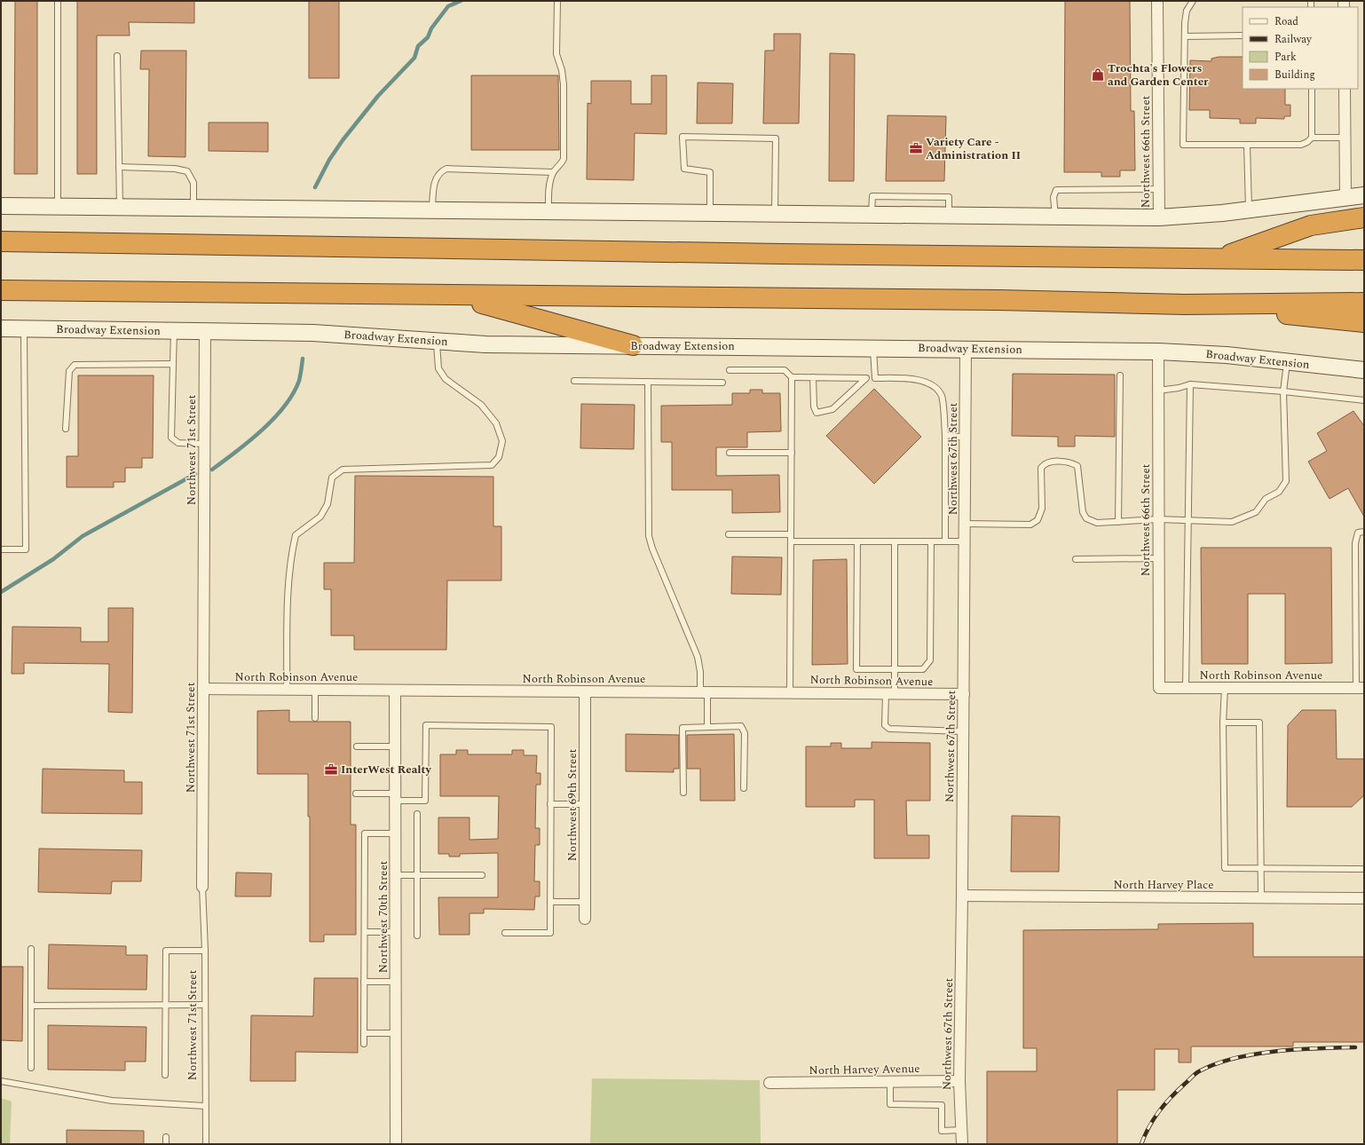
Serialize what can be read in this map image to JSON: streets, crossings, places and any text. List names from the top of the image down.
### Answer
{
  "streets": {
    "main road": ["Broadway Extension"],
    "street": [
      "Northwest 66th Street",
      "Northwest 71st Street",
      "Northwest 67th Street",
      "North Robinson Avenue",
      "Northwest 69th Street",
      "North Harvey Place",
      "Northwest 70th Street",
      "North Harvey Avenue"
    ]
  },
  "crossings": [
    ["Northwest 66th Street", "Broadway Extension"],
    ["Northwest 66th Street", "North Robinson Avenue"],
    ["Broadway Extension", "Northwest 71st Street"],
    ["Broadway Extension", "Northwest 67th Street"],
    ["Northwest 71st Street", "North Robinson Avenue"],
    ["Northwest 67th Street", "North Robinson Avenue"],
    ["Northwest 67th Street", "North Harvey Place"],
    ["Northwest 67th Street", "North Harvey Avenue"],
    ["North Robinson Avenue", "Northwest 69th Street"],
    ["North Robinson Avenue", "Northwest 70th Street"]
  ],
  "places": {
    "shop": ["Trochta's Flowers and Garden Center"],
    "office": ["Variety Care - Administration II", "InterWest Realty"]
  },
  "legend": [
    "Road",
    "Railway",
    "Park",
    "Building"
  ]
}
